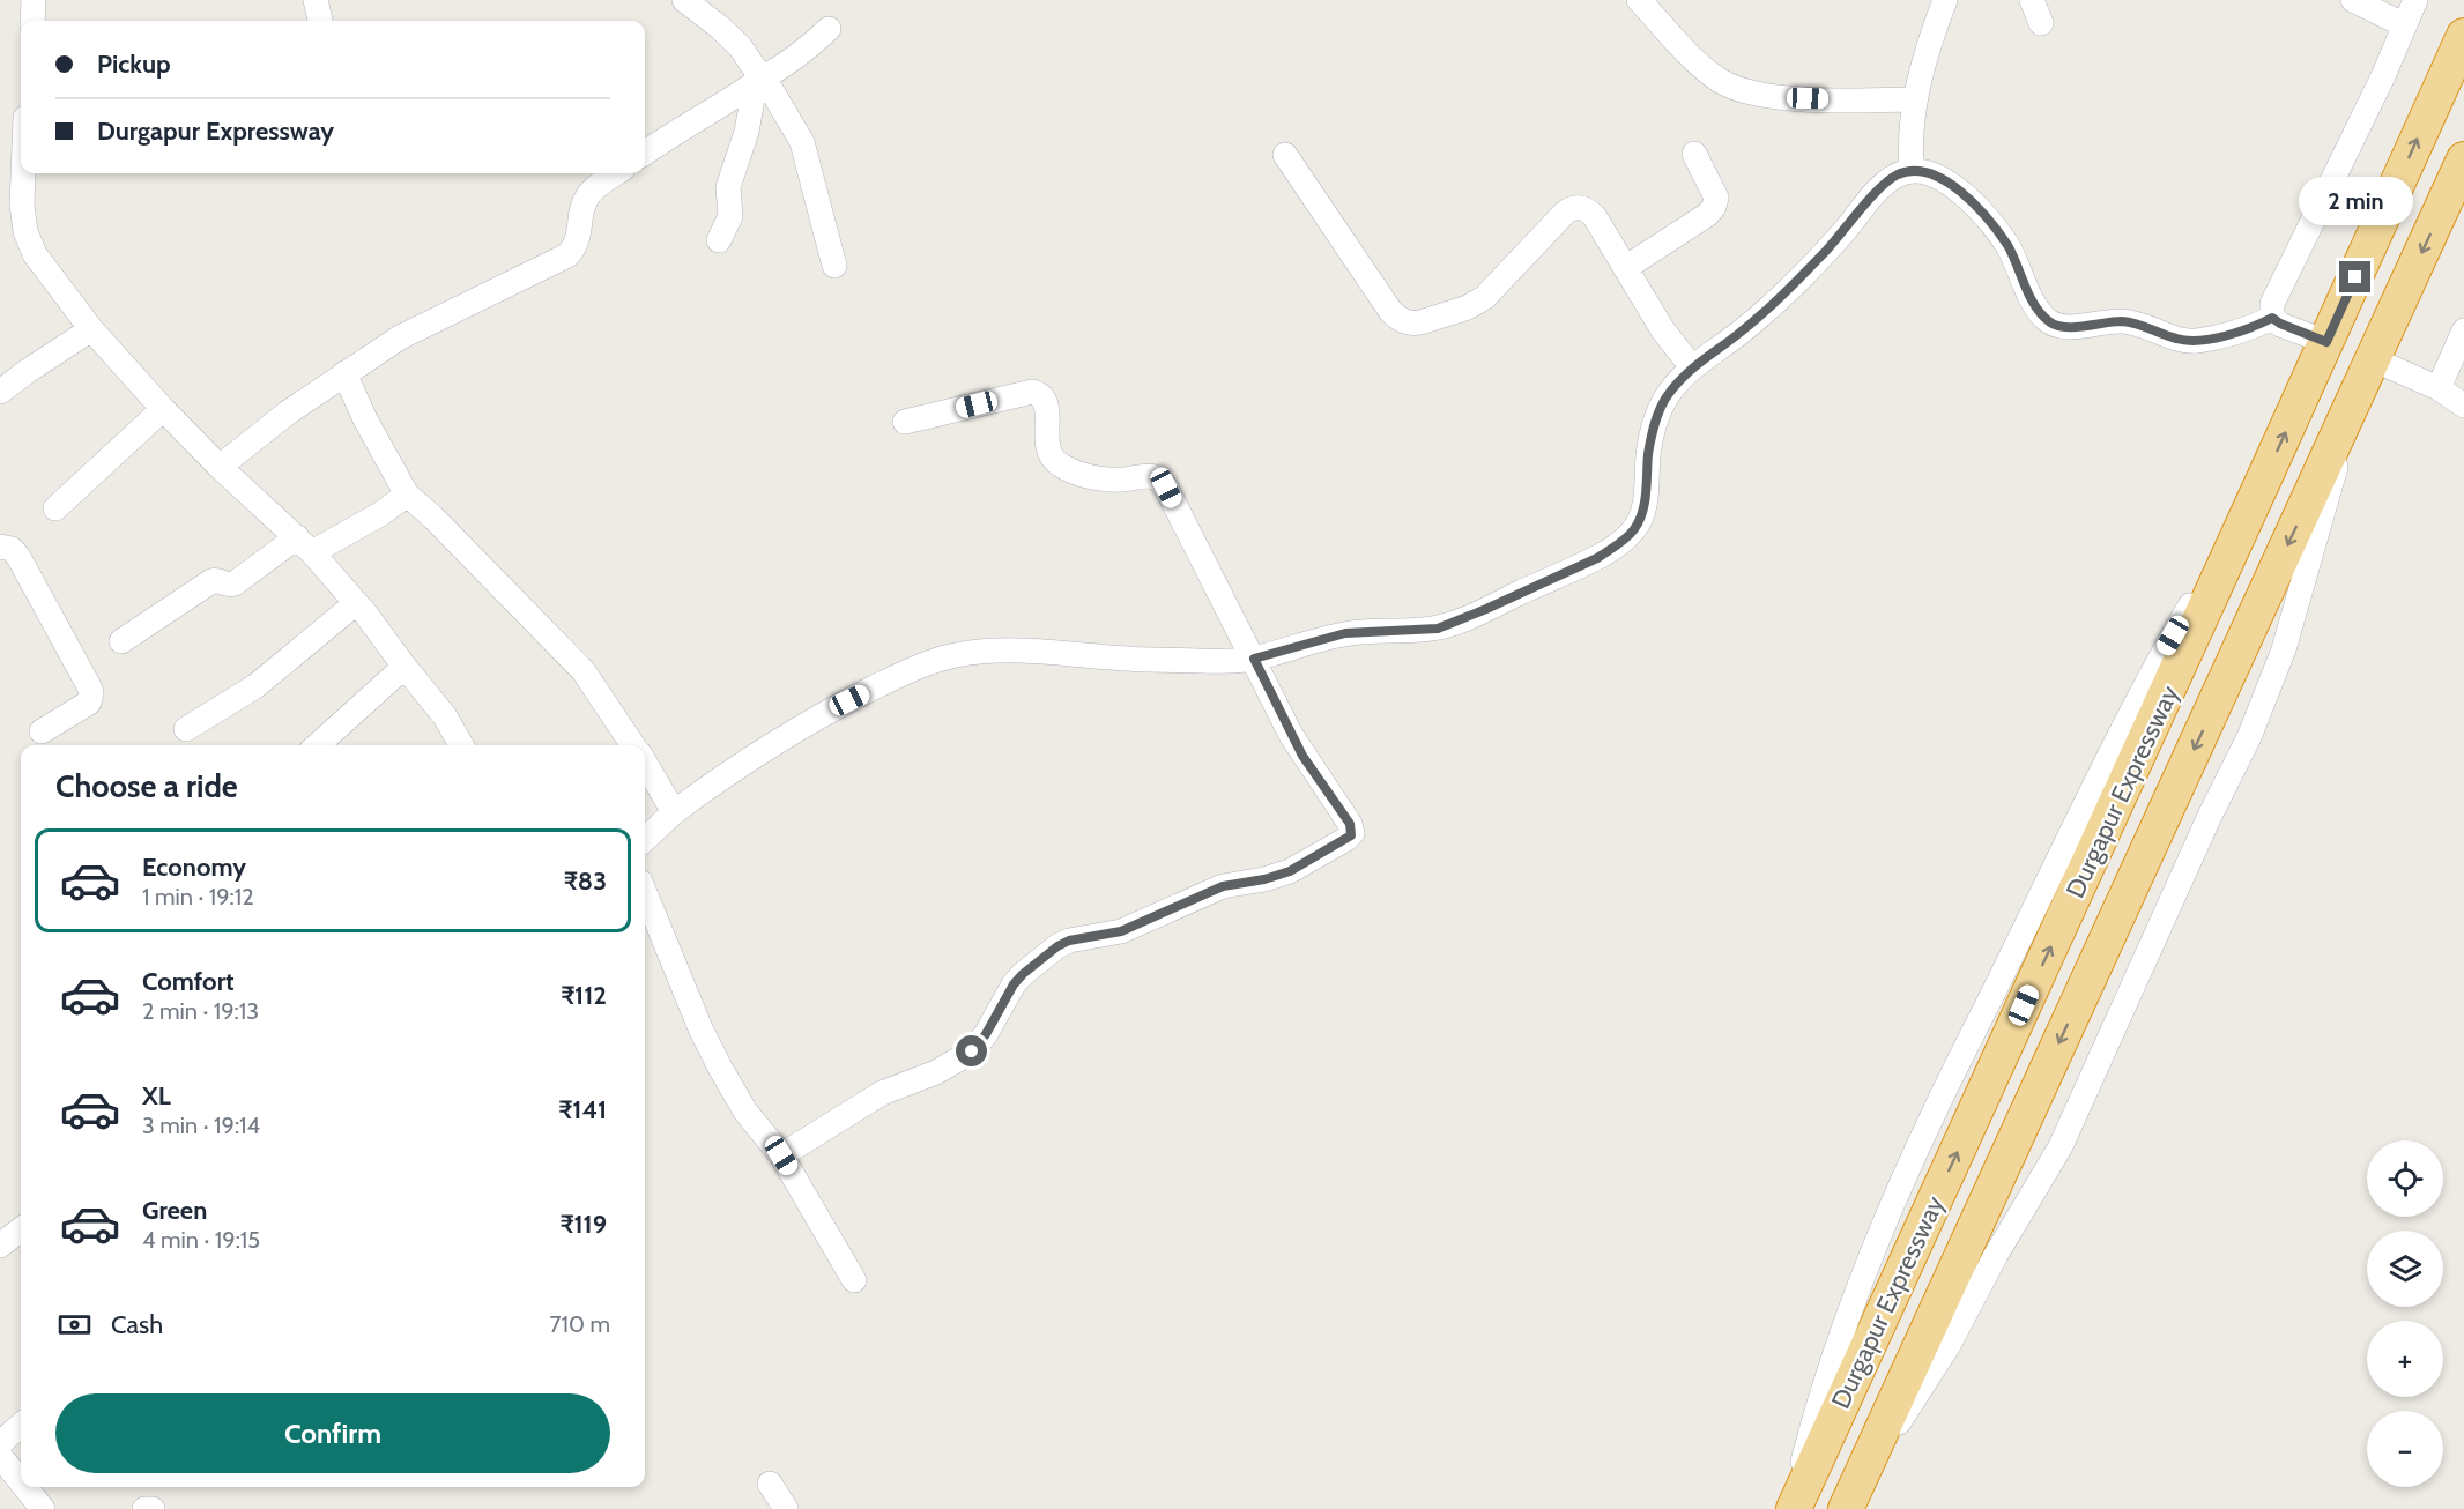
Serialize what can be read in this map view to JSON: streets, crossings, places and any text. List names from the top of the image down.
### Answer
{
  "streets": {
    "highway": ["Durgapur Expressway"]
  },
  "page": {
    "banner": ["Pickup", "Durgapur Expressway"],
    "bubble": "2 min",
    "heading": "Choose a ride",
    "list": [
      {
        "name": "Economy",
        "note": "1 min · 19:12",
        "value": "₹83"
      },
      {
        "name": "Comfort",
        "note": "2 min · 19:13",
        "value": "₹112"
      },
      {
        "name": "XL",
        "note": "3 min · 19:14",
        "value": "₹141"
      },
      {
        "name": "Green",
        "note": "4 min · 19:15",
        "value": "₹119"
      }
    ],
    "map_buttons": ["+", "−"],
    "pay": ["Cash", "710 m"],
    "buttons": "Confirm"
  }
}
